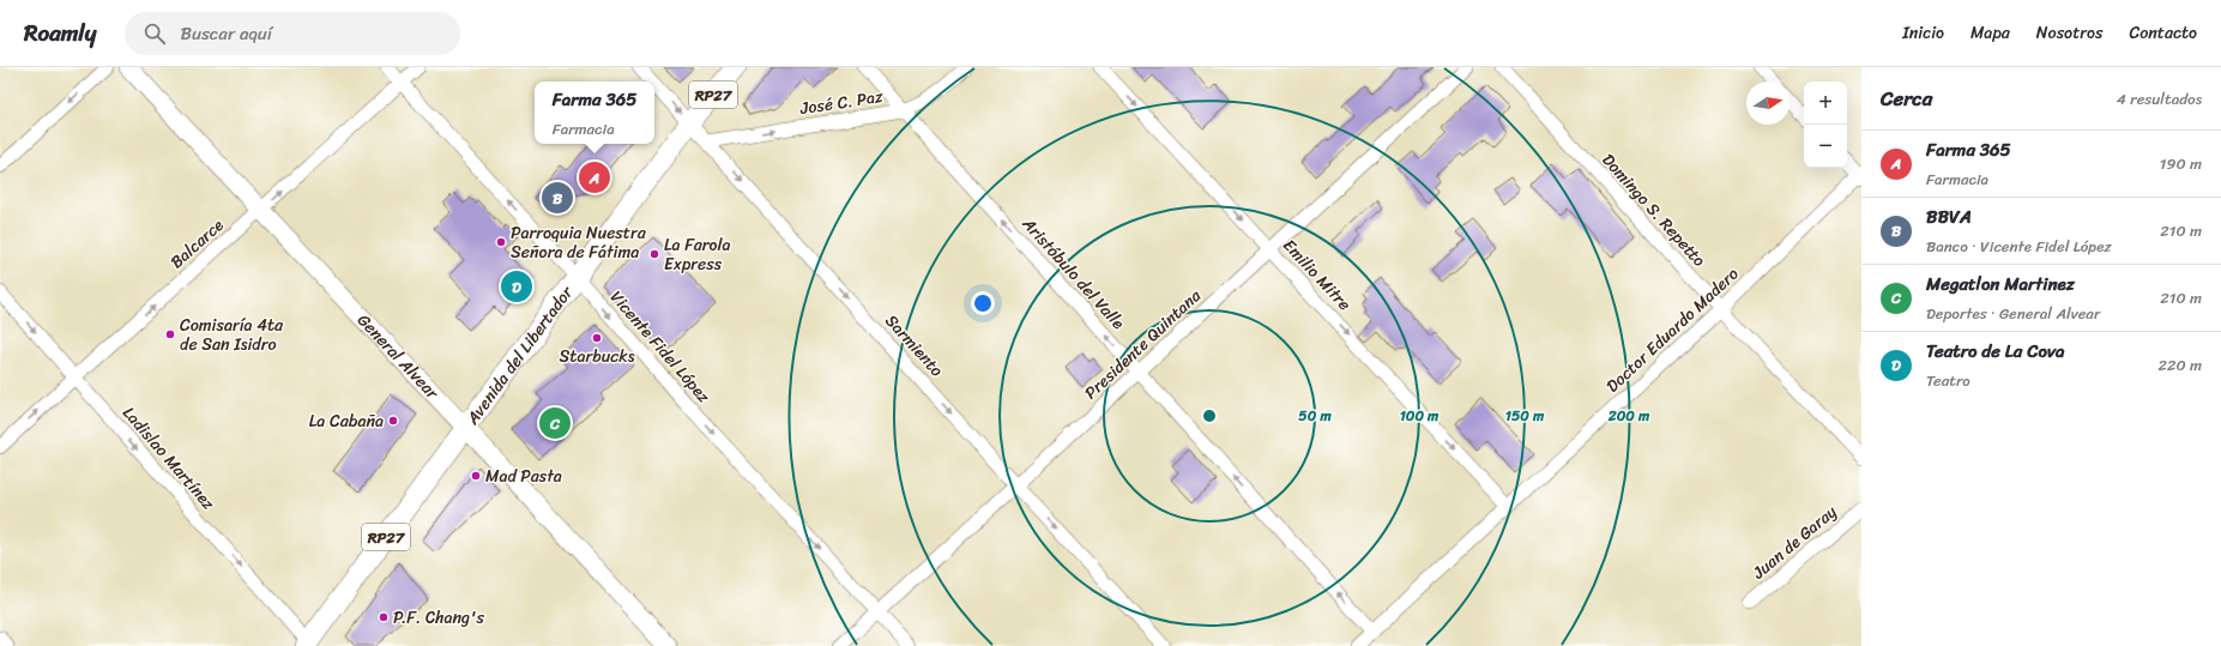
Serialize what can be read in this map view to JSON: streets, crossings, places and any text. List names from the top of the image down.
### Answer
{
  "streets": {
    "main road": ["RP27", "Avenida del Libertador"],
    "street": [
      "José C. Paz",
      "Domingo S. Repetto",
      "Balcarce",
      "Aristóbulo del Valle",
      "Emilio Mitre",
      "Doctor Eduardo Madero",
      "Presidente Quintana",
      "Sarmiento",
      "Vicente Fidel López",
      "General Alvear",
      "Ladislao Martínez",
      "Juan de Garay"
    ]
  },
  "crossings": [
    ["José C. Paz", "Aristóbulo del Valle"],
    ["José C. Paz", "Sarmiento"],
    ["Domingo S. Repetto", "Doctor Eduardo Madero"],
    ["Balcarce", "Vicente Fidel López"],
    ["Balcarce", "General Alvear"],
    ["Balcarce", "Ladislao Martínez"],
    ["Aristóbulo del Valle", "Doctor Eduardo Madero"],
    ["Aristóbulo del Valle", "Presidente Quintana"],
    ["Emilio Mitre", "Doctor Eduardo Madero"],
    ["Emilio Mitre", "Presidente Quintana"],
    ["Presidente Quintana", "Sarmiento"],
    ["Presidente Quintana", "Vicente Fidel López"],
    ["Sarmiento", "Avenida del Libertador"],
    ["Vicente Fidel López", "Avenida del Libertador"],
    ["General Alvear", "Avenida del Libertador"],
    ["Avenida del Libertador", "Ladislao Martínez"]
  ],
  "one_way": [
    "José C. Paz",
    "Balcarce",
    "Aristóbulo del Valle",
    "Emilio Mitre",
    "Sarmiento",
    "Ladislao Martínez"
  ],
  "places": [
    "Parroquia Nuestra Señora de Fátima",
    "La Farola Express",
    "Comisaría 4ta de San Isidro",
    "Starbucks",
    "La Cabaña",
    "Mad Pasta",
    "P.F. Chang's"
  ],
  "north": "right",
  "page": {
    "header": "Roamly",
    "search": "Buscar aquí",
    "nav": [
      "Inicio",
      "Mapa",
      "Nosotros",
      "Contacto"
    ],
    "heading": ["Cerca", "4 resultados"],
    "map_buttons": ["+", "−"],
    "popup": ["Farma 365", "Farmacia"],
    "list": [
      {
        "mark": "A",
        "name": "Farma 365",
        "note": "Farmacia",
        "value": "190 m"
      },
      {
        "mark": "B",
        "name": "BBVA",
        "note": "Banco · Vicente Fidel López",
        "value": "210 m"
      },
      {
        "mark": "C",
        "name": "Megatlon Martinez",
        "note": "Deportes · General Alvear",
        "value": "210 m"
      },
      {
        "mark": "D",
        "name": "Teatro de La Cova",
        "note": "Teatro",
        "value": "220 m"
      }
    ],
    "pins": [
      "A",
      "B",
      "D",
      "C"
    ]
  },
  "rings": [
    "50 m",
    "100 m",
    "150 m",
    "200 m"
  ]
}
